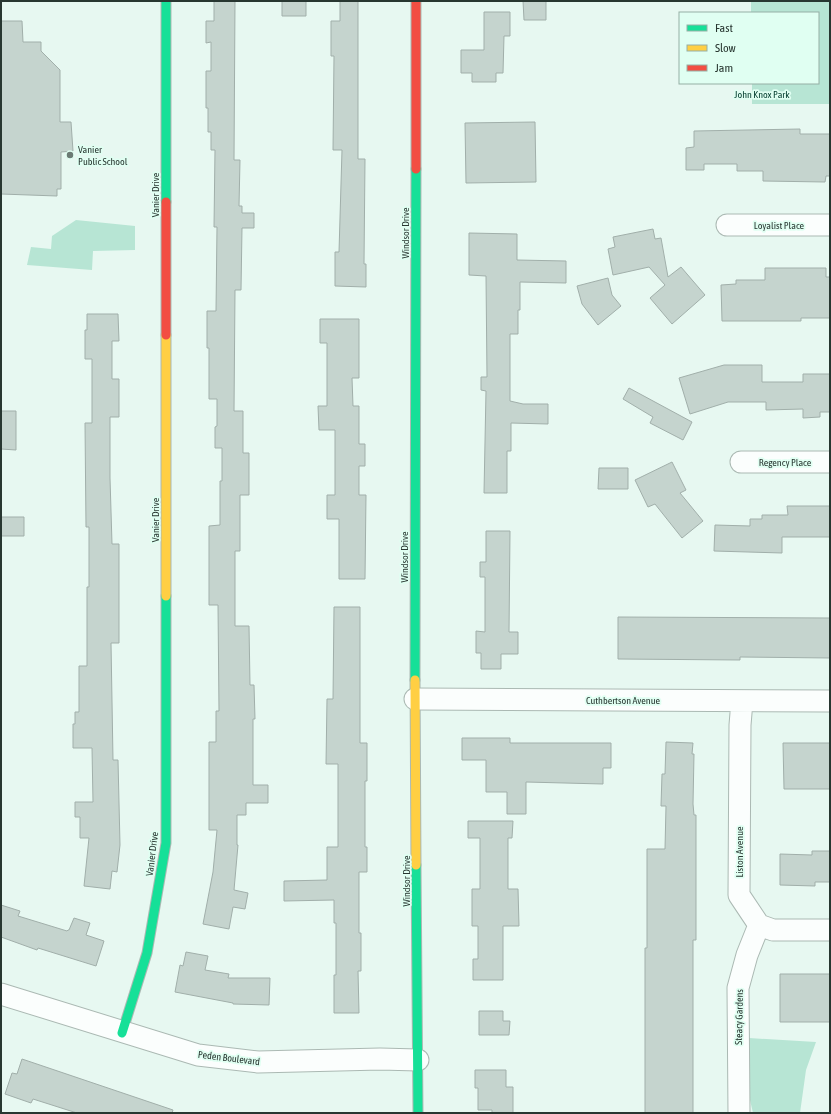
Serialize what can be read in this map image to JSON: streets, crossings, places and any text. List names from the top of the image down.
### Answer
{
  "streets": {
    "street": [
      "Vanier Drive",
      "Loyalist Place",
      "Windsor Drive",
      "Regency Place",
      "Cuthbertson Avenue",
      "Liston Avenue",
      "Steacy Gardens",
      "Peden Boulevard"
    ]
  },
  "crossings": [
    ["Vanier Drive", "Peden Boulevard"],
    ["Windsor Drive", "Cuthbertson Avenue"],
    ["Windsor Drive", "Peden Boulevard"],
    ["Cuthbertson Avenue", "Liston Avenue"],
    ["Liston Avenue", "Steacy Gardens"]
  ],
  "parks": ["John Knox Park"],
  "places": ["Vanier Public School"],
  "legend": ["Fast", "Slow", "Jam"]
}
